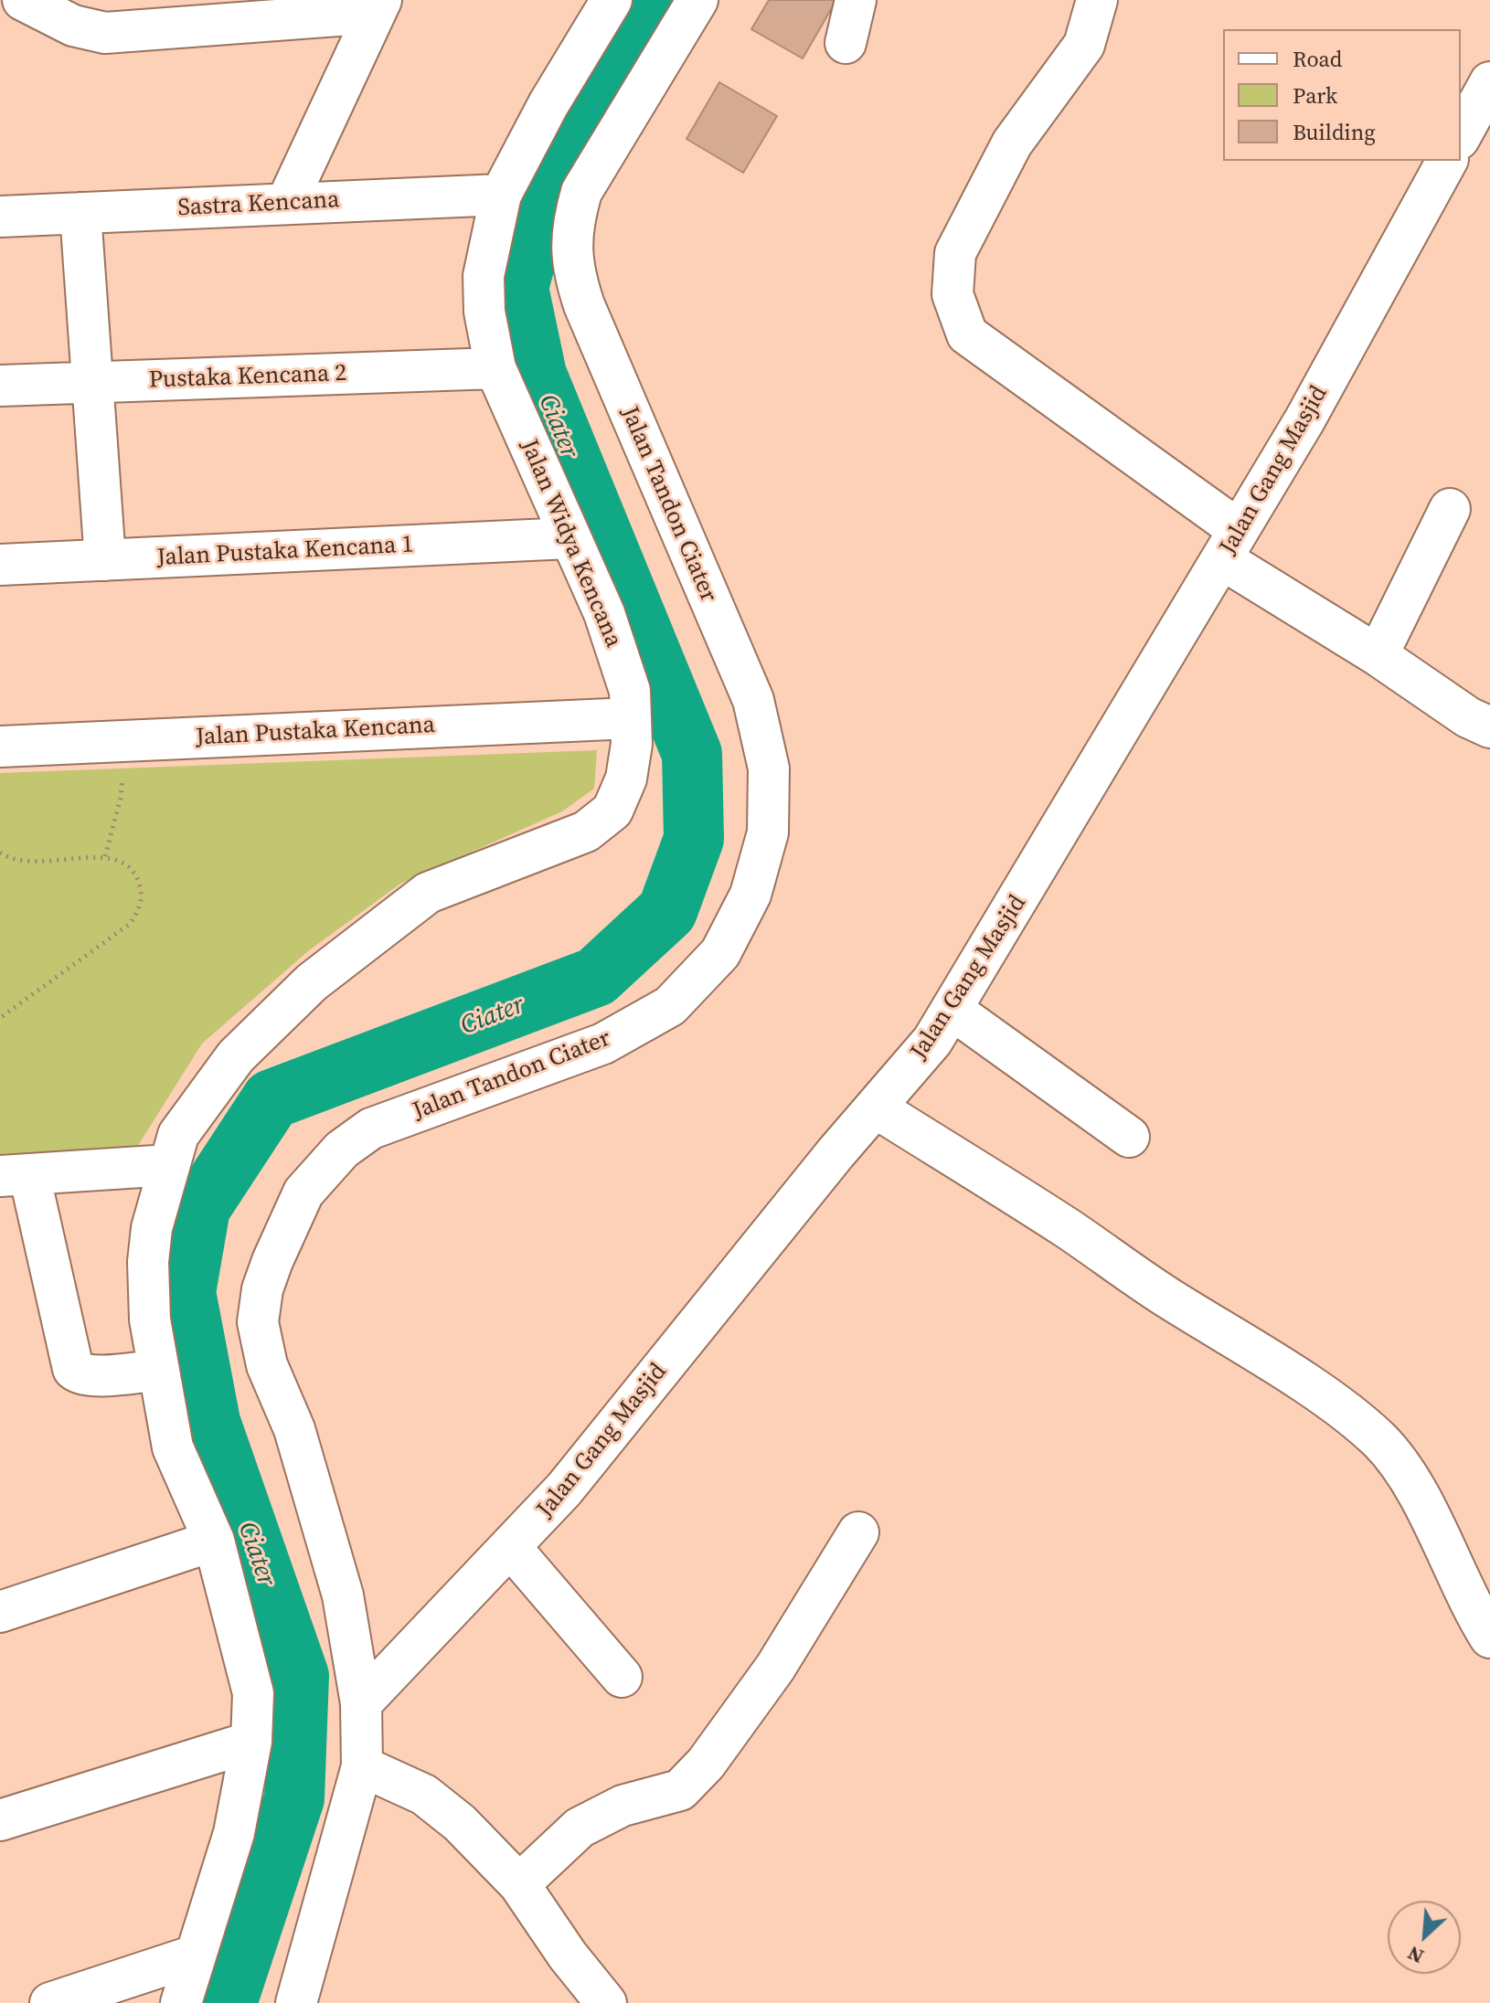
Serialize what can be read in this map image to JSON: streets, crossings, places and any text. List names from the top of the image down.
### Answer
{
  "streets": {
    "street": [
      "Sastra Kencana",
      "Pustaka Kencana 2",
      "Jalan Gang Masjid",
      "Jalan Tandon Ciater",
      "Jalan Widya Kencana",
      "Jalan Pustaka Kencana 1",
      "Jalan Pustaka Kencana"
    ]
  },
  "crossings": [
    ["Sastra Kencana", "Jalan Widya Kencana"],
    ["Pustaka Kencana 2", "Jalan Widya Kencana"],
    ["Jalan Gang Masjid", "Jalan Tandon Ciater"],
    ["Jalan Widya Kencana", "Jalan Pustaka Kencana 1"],
    ["Jalan Widya Kencana", "Jalan Pustaka Kencana"]
  ],
  "water": ["Ciater"],
  "legend": ["Road", "Park", "Building"],
  "north": "bottom left"
}
